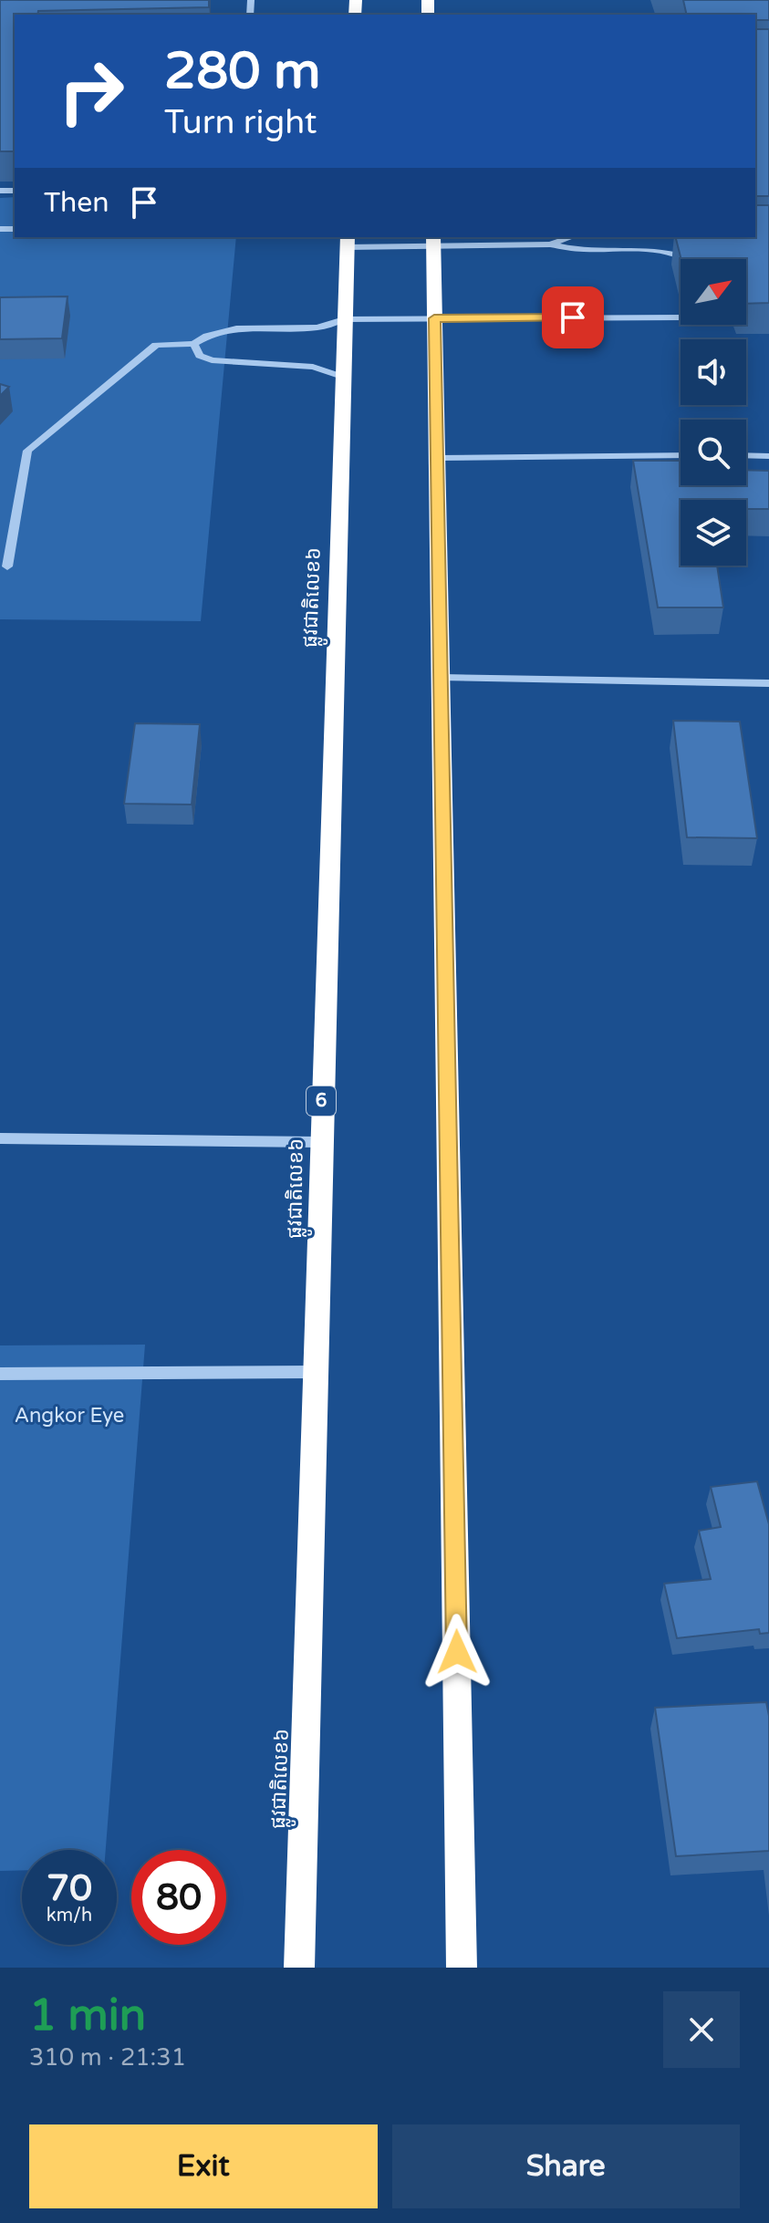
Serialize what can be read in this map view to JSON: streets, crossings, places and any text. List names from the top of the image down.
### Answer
{
  "streets": {
    "highway": ["ផ្លូវជាតិលេខ៦", "6"]
  },
  "parks": ["Angkor Eye"],
  "north": "top right",
  "page": {
    "turn": ["280 m", "Turn right"],
    "then": "Then",
    "speed": "70 km/h",
    "limit": "80",
    "heading": ["1 min", "310 m · 21:31"],
    "buttons": ["Exit", "Share"]
  }
}
